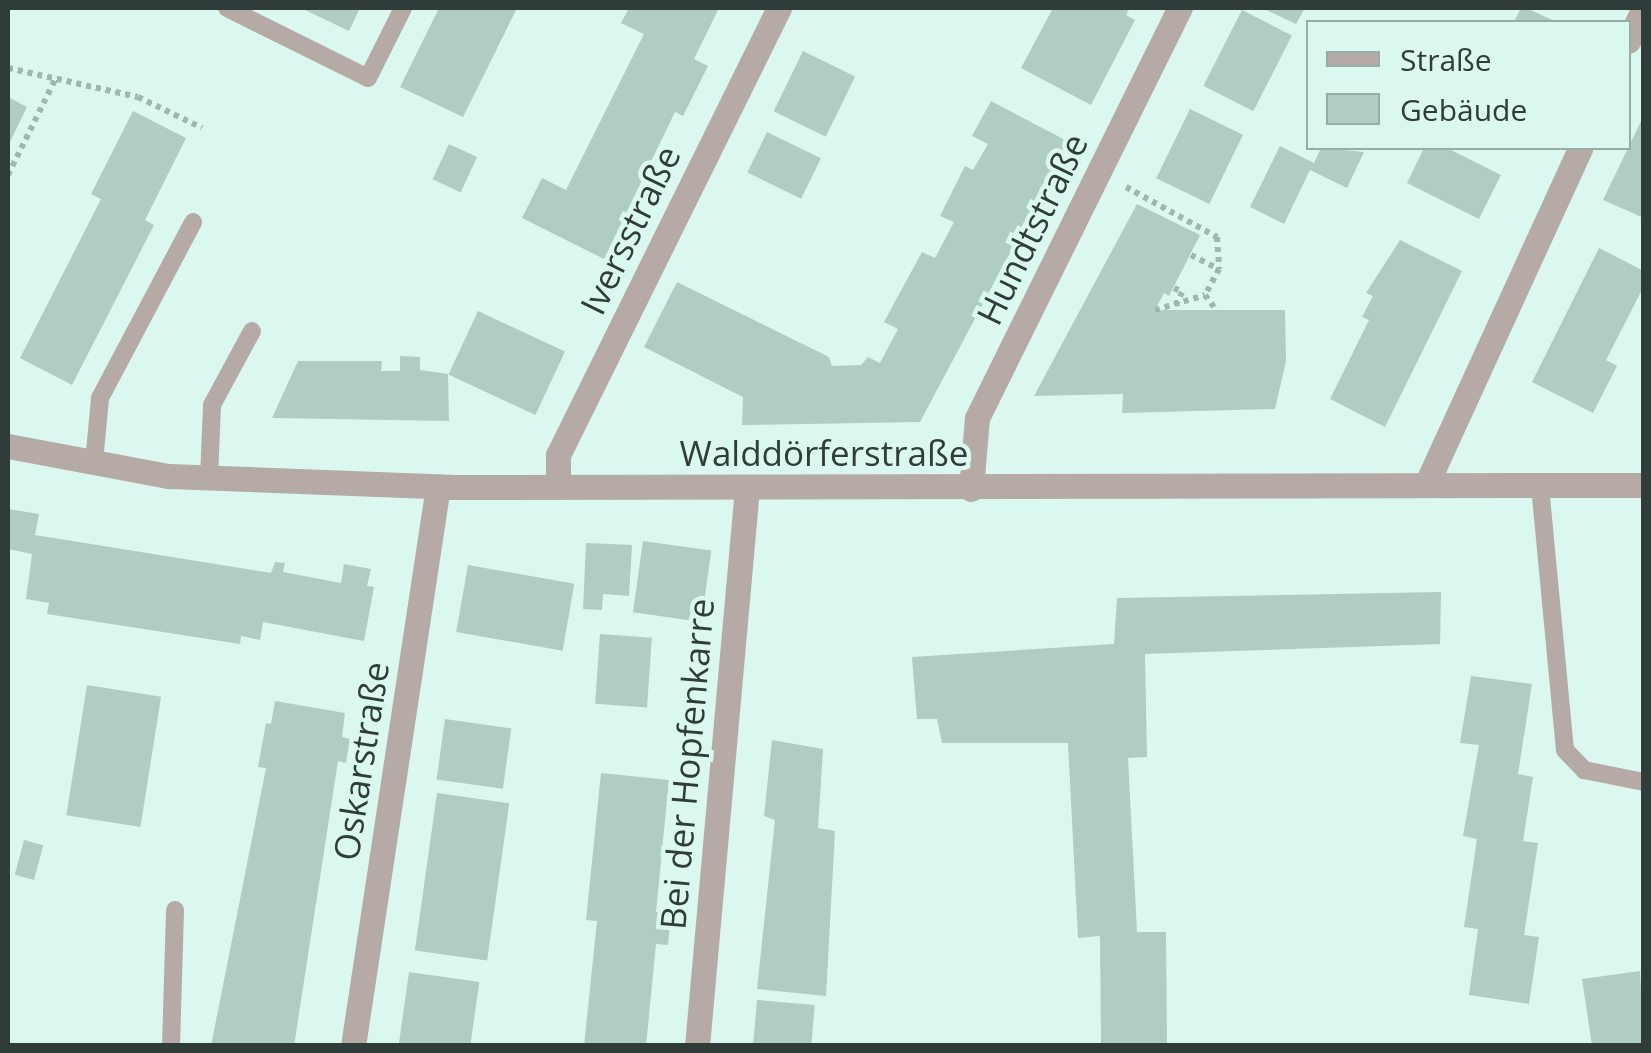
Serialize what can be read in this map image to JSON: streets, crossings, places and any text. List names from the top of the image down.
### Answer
{
  "streets": {
    "street": [
      "Hundtstraße",
      "Iversstraße",
      "Walddörferstraße",
      "Oskarstraße",
      "Bei der Hopfenkarre"
    ]
  },
  "crossings": [
    ["Hundtstraße", "Walddörferstraße"],
    ["Iversstraße", "Walddörferstraße"],
    ["Walddörferstraße", "Oskarstraße"],
    ["Walddörferstraße", "Bei der Hopfenkarre"]
  ],
  "legend": ["Straße", "Gebäude"]
}
